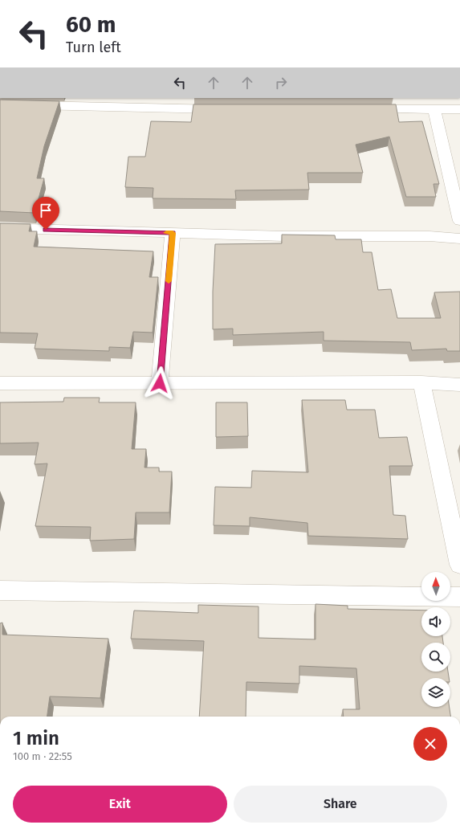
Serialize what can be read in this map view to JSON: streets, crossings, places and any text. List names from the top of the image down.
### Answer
{
  "north": "top",
  "page": {
    "turn": ["60 m", "Turn left"],
    "heading": ["1 min", "100 m · 22:55"],
    "buttons": ["Exit", "Share"]
  }
}
